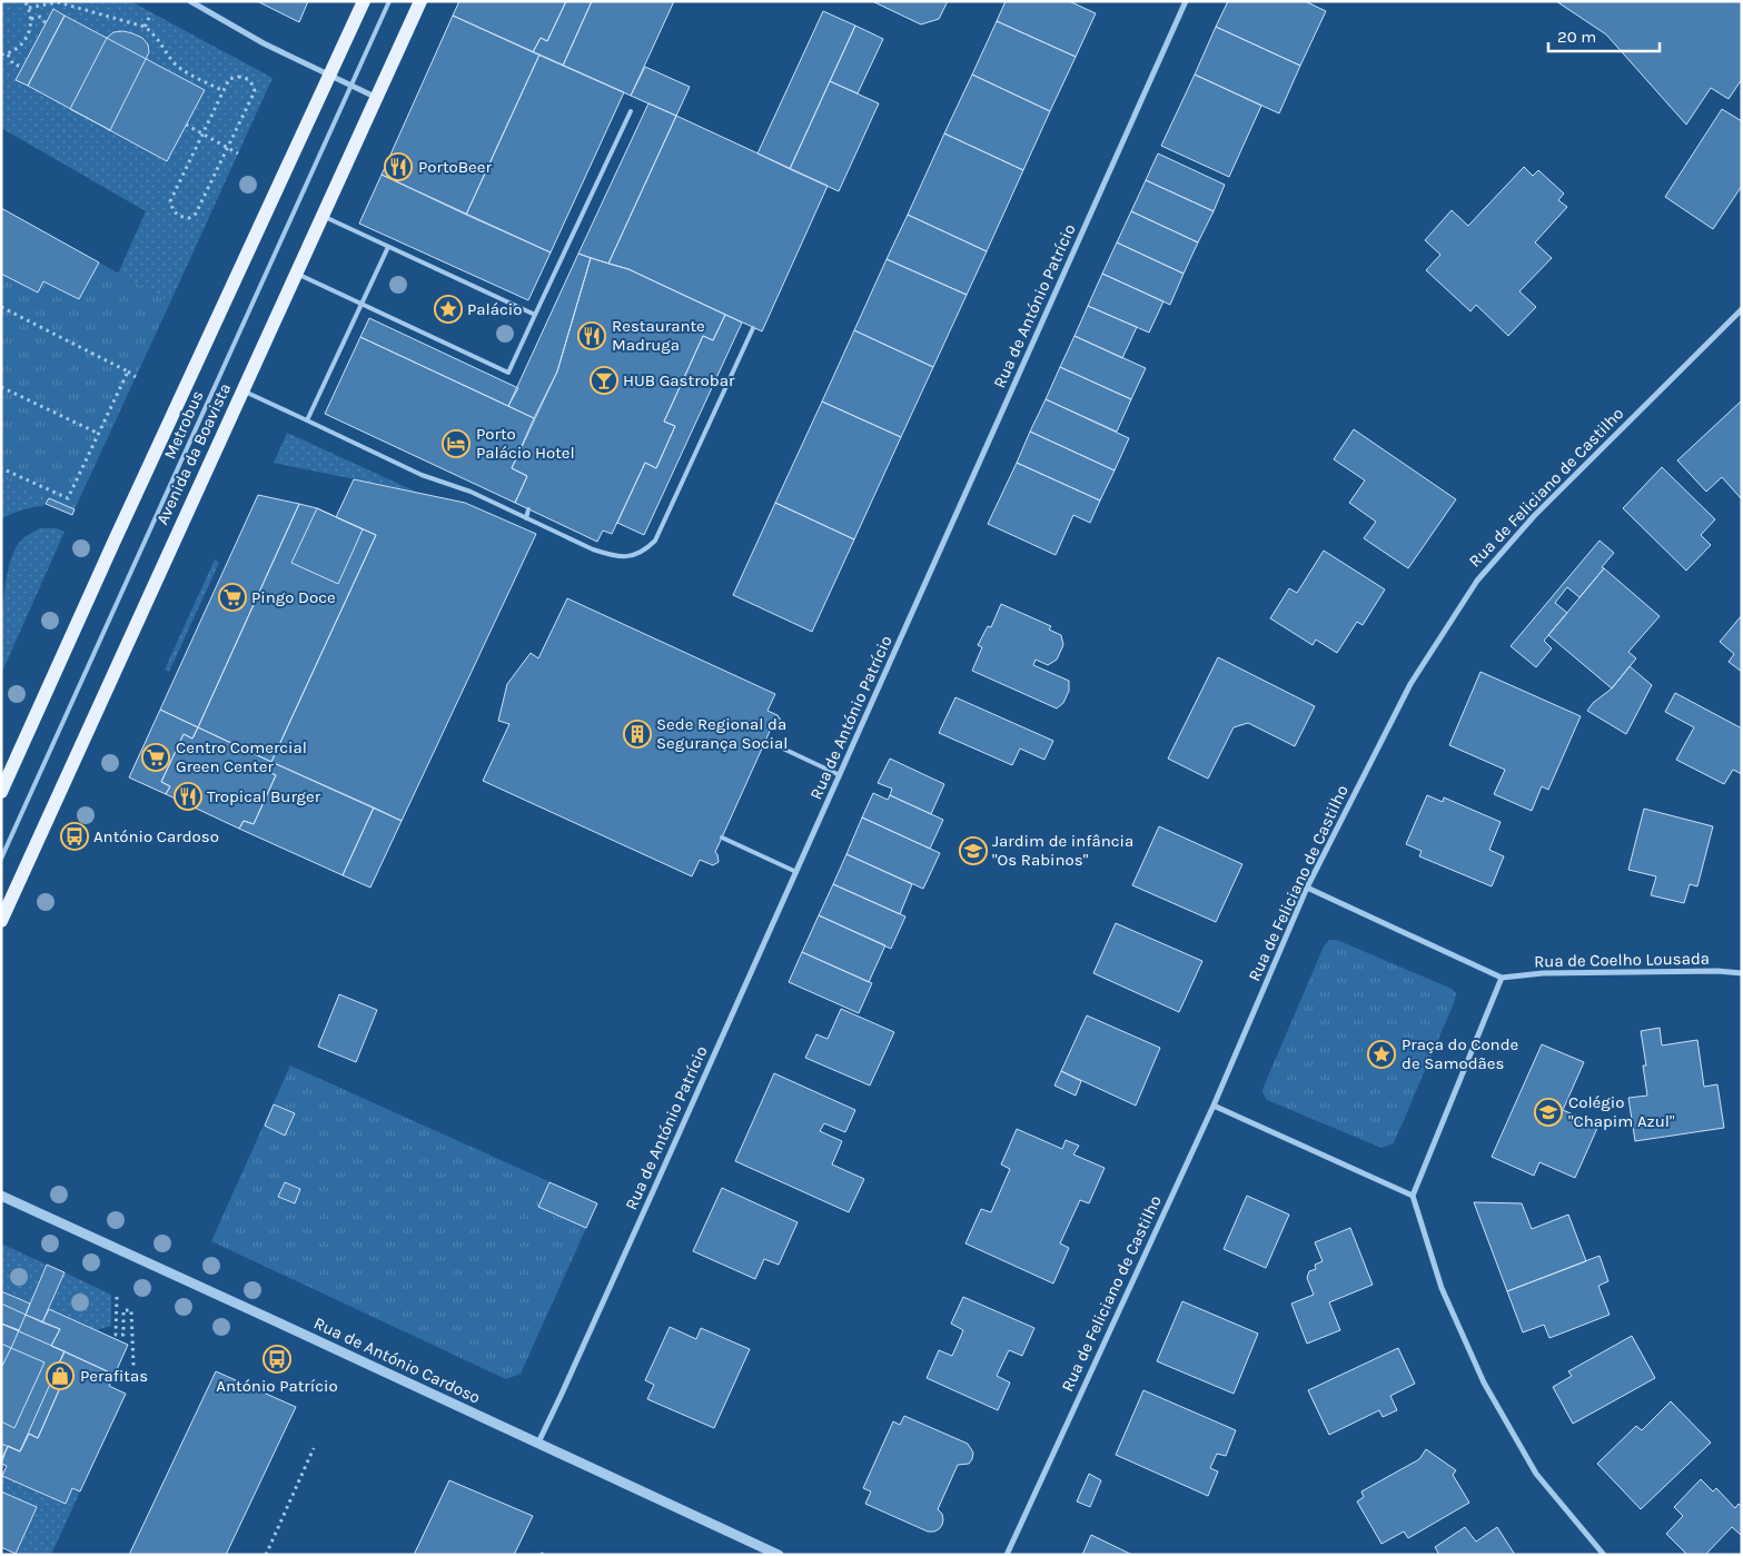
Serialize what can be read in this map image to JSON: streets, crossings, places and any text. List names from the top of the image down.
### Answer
{
  "streets": {
    "main road": ["Avenida da Boavista"],
    "street": [
      "Rua de António Patrício",
      "Rua de Feliciano de Castilho",
      "Rua de Coelho Lousada",
      "Rua de António Cardoso"
    ],
    "lane": ["Metrobus"]
  },
  "crossings": [
    ["Rua de António Patrício", "Rua de António Cardoso"]
  ],
  "places": {
    "restaurant": ["PortoBeer", "Restaurante Madruga", "Tropical Burger"],
    "place": ["Palácio", "Praça do Conde de Samodães"],
    "bar": ["HUB Gastrobar"],
    "hotel": ["Porto Palácio Hotel"],
    "supermarket": ["Pingo Doce", "Centro Comercial Green Center"],
    "building": ["Sede Regional da Segurança Social"],
    "bus stop": ["António Cardoso", "António Patrício"],
    "school or university": ["Jardim de infância \"Os Rabinos\"", "Colégio \"Chapim Azul\""],
    "shop": ["Perafitas"]
  },
  "scale_bar": "20 m"
}
